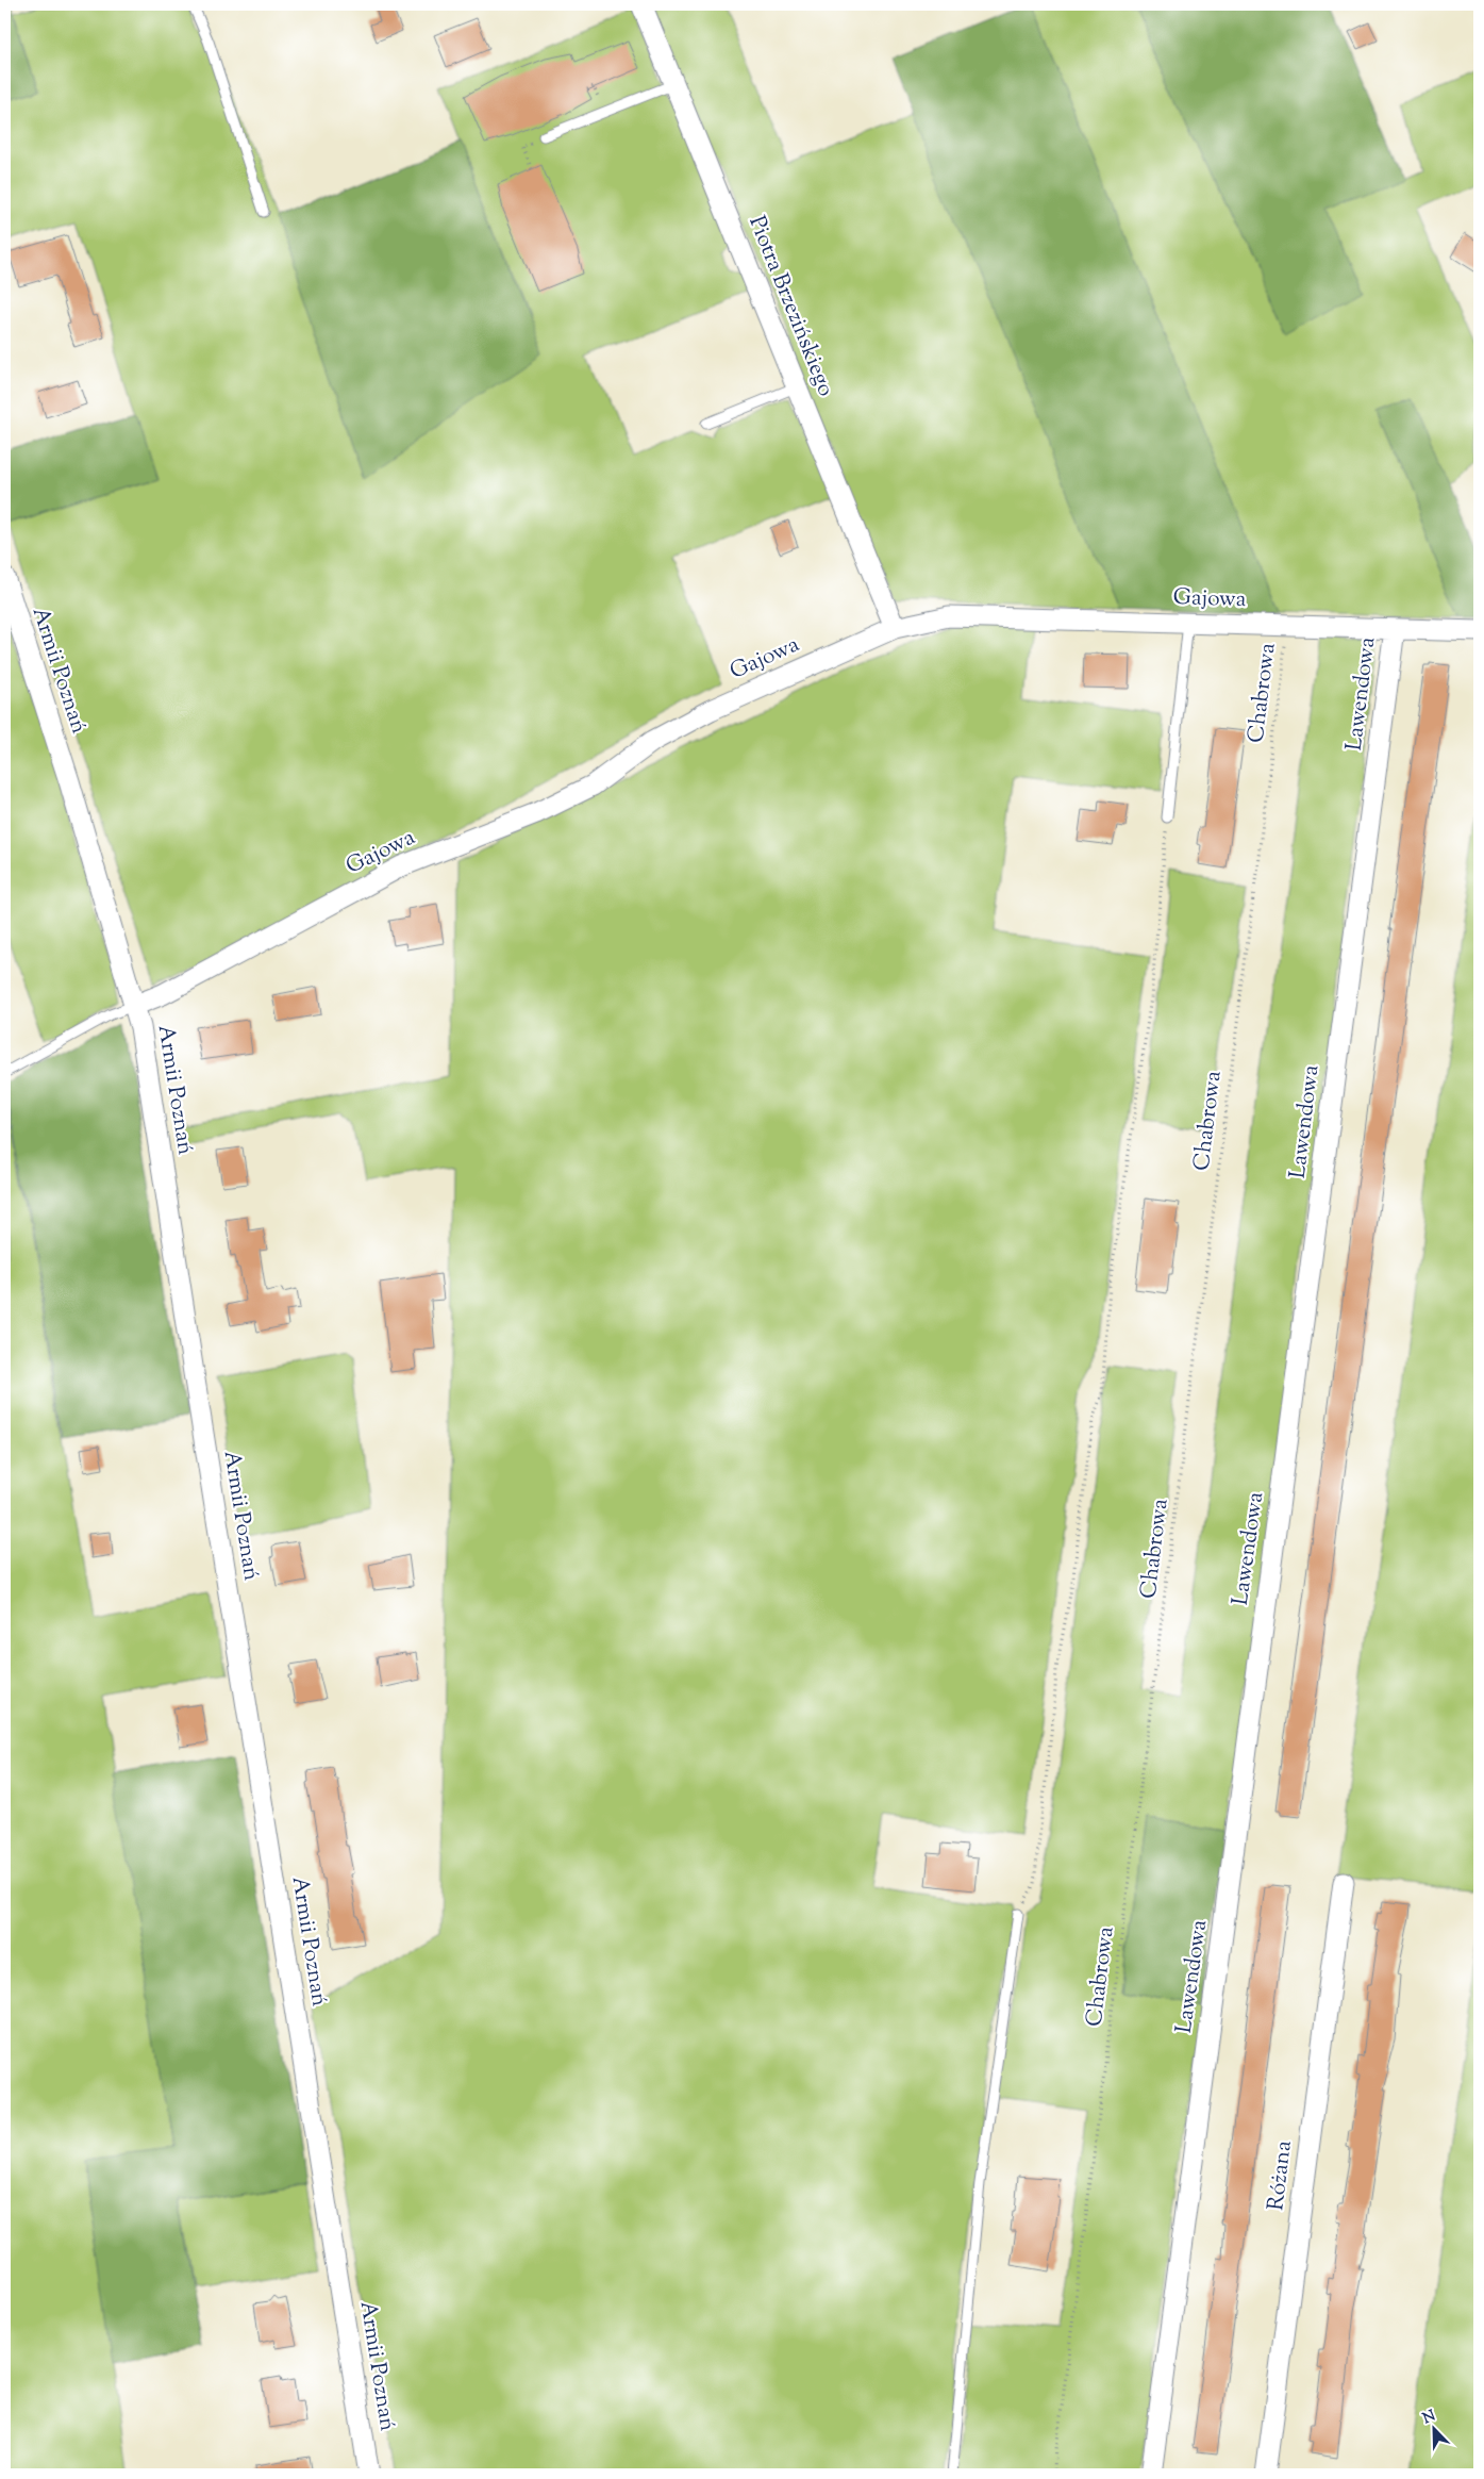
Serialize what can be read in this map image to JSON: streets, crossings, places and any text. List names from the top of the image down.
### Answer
{
  "streets": {
    "street": [
      "Piotra Brzezińskiego",
      "Gajowa",
      "Armii Poznań",
      "Lawendowa",
      "Różana"
    ],
    "path": ["Chabrowa"]
  },
  "crossings": [
    ["Piotra Brzezińskiego", "Gajowa"],
    ["Gajowa", "Armii Poznań"],
    ["Gajowa", "Chabrowa"],
    ["Gajowa", "Lawendowa"]
  ],
  "north": "top left"
}
